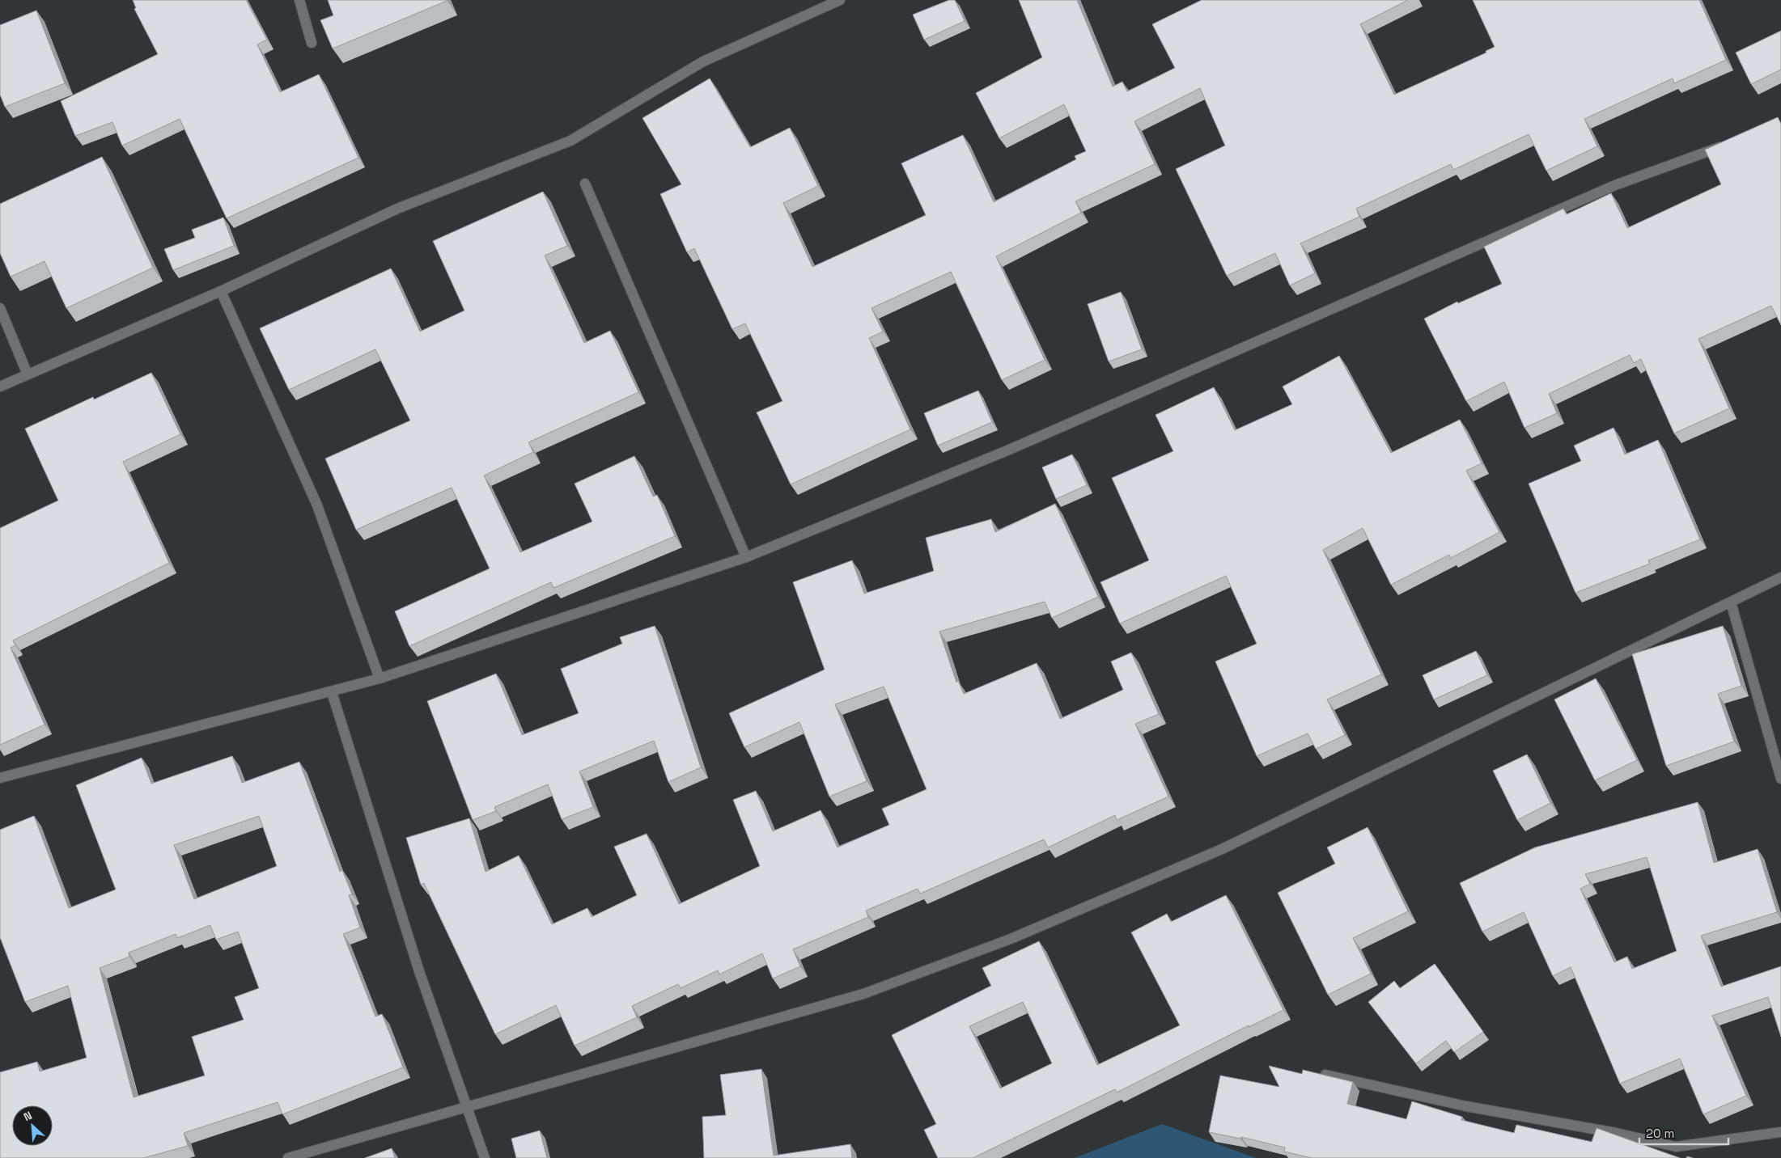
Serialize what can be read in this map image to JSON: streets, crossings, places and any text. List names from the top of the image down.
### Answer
{
  "scale_bar": "20 m",
  "north": "top left"
}
